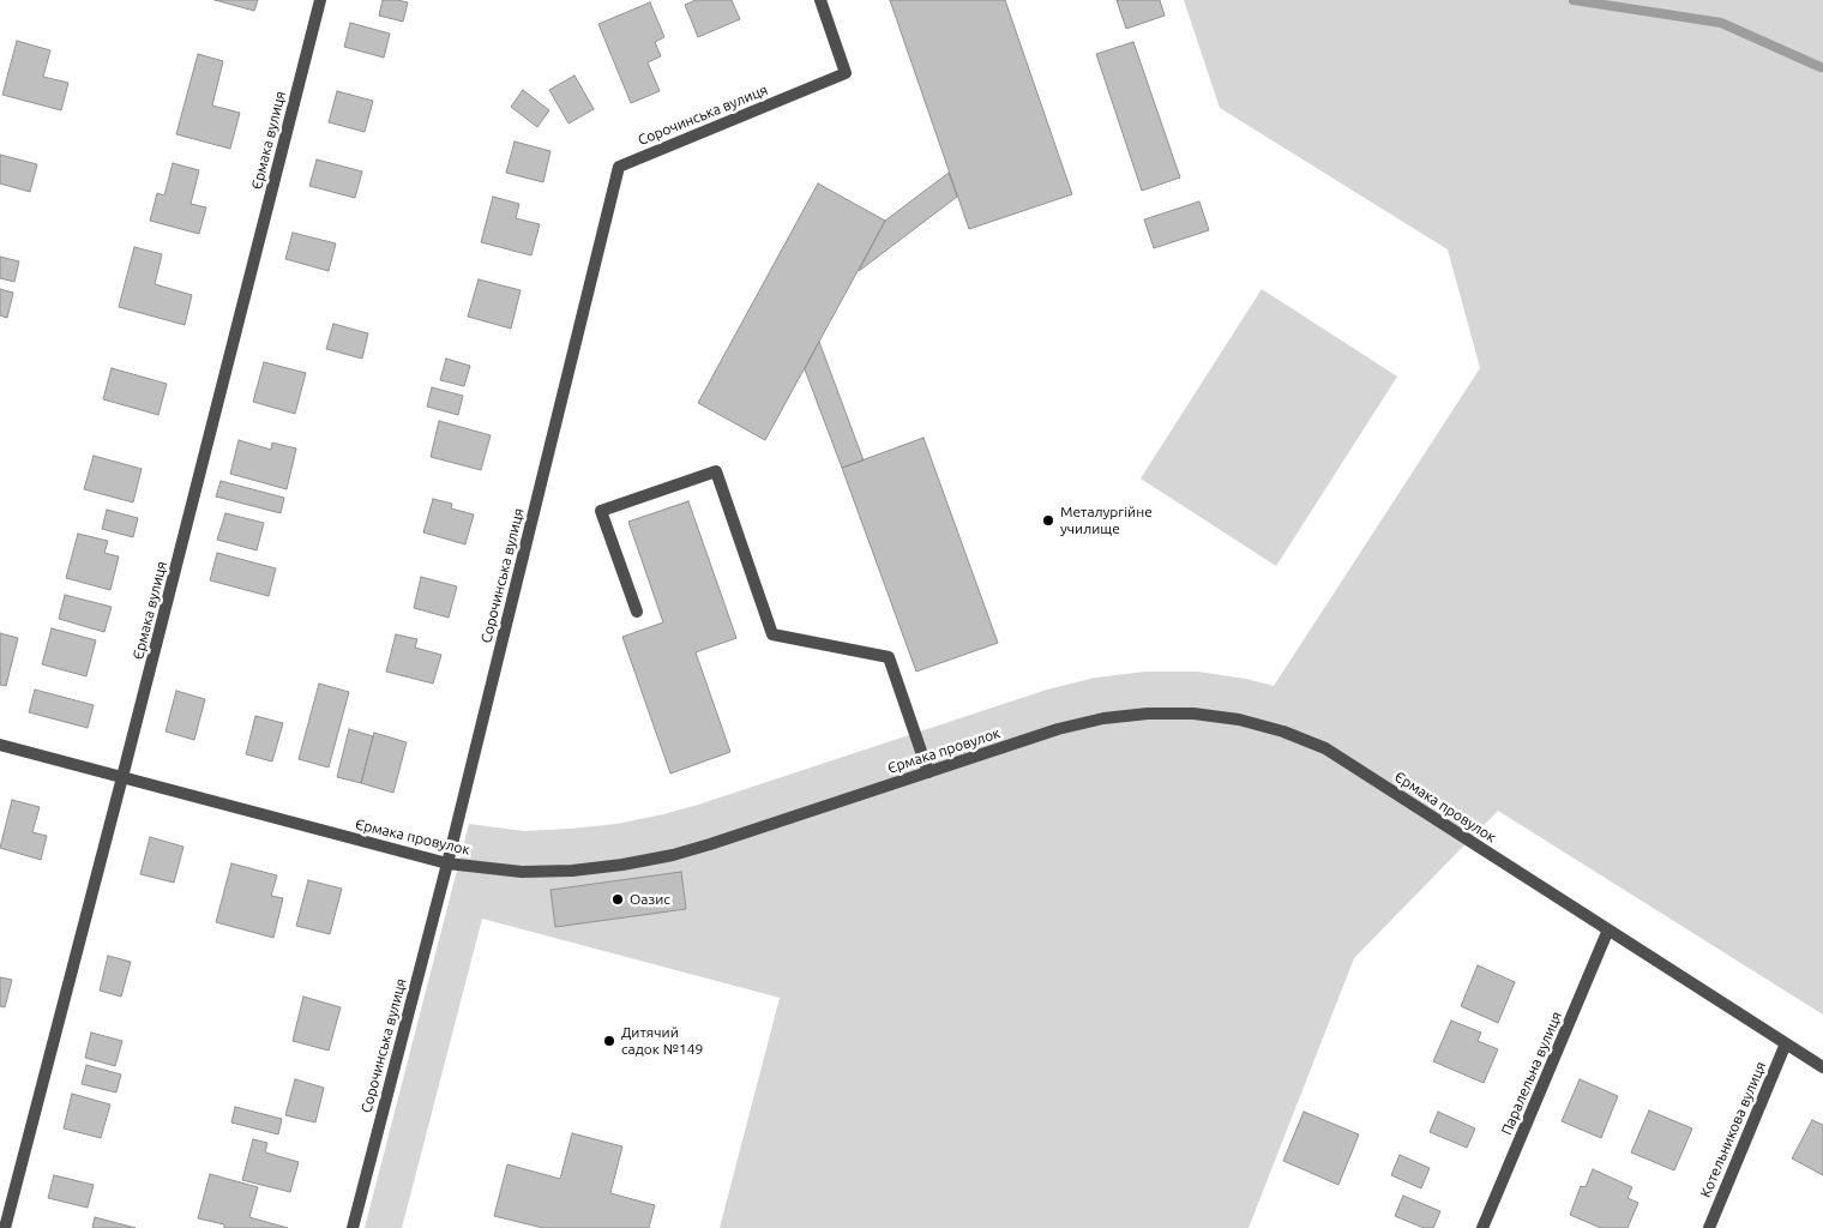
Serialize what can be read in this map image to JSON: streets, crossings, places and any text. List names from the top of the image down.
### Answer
{
  "streets": {
    "street": [
      "Сорочинська вулиця",
      "Єрмака вулиця",
      "Єрмака провулок",
      "Паралельна вулиця",
      "Котельникова вулиця"
    ]
  },
  "crossings": [
    ["Сорочинська вулиця", "Єрмака провулок"],
    ["Єрмака вулиця", "Єрмака провулок"],
    ["Єрмака провулок", "Паралельна вулиця"],
    ["Єрмака провулок", "Котельникова вулиця"]
  ],
  "places": ["Металургійне училище", "Оазис", "Дитячий садок №149"]
}
